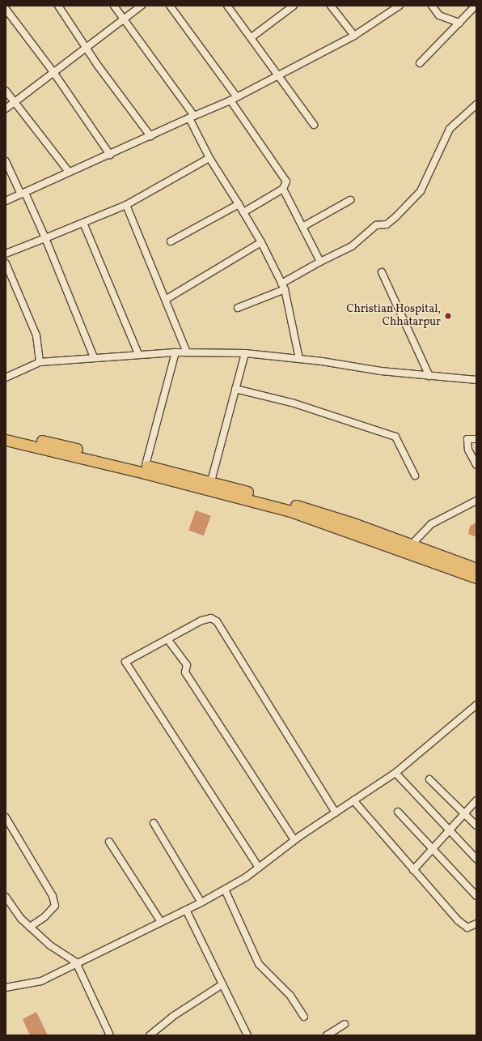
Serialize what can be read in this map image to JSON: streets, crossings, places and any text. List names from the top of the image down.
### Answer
{
  "places": ["Christian Hospital, Chhatarpur"]
}
